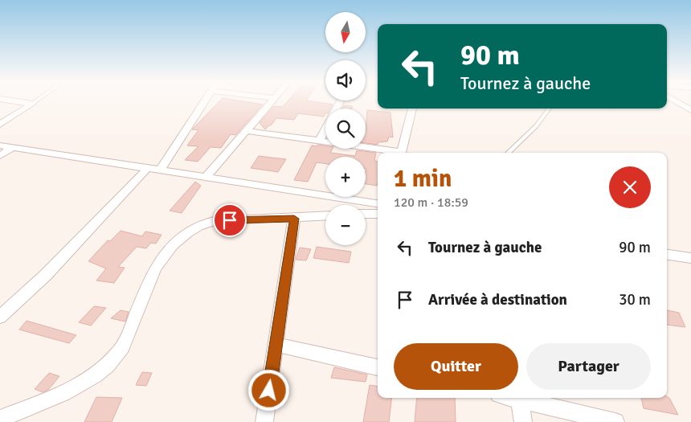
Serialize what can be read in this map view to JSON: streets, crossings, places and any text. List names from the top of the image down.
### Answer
{
  "north": "bottom",
  "page": {
    "map_buttons": ["+", "−"],
    "turn": ["90 m", "Tournez à gauche"],
    "heading": ["1 min", "120 m · 18:59"],
    "list": [
      {
        "name": "Tournez à gauche",
        "value": "90 m"
      },
      {
        "name": "Arrivée à destination",
        "value": "30 m"
      }
    ],
    "buttons": ["Quitter", "Partager"]
  }
}
